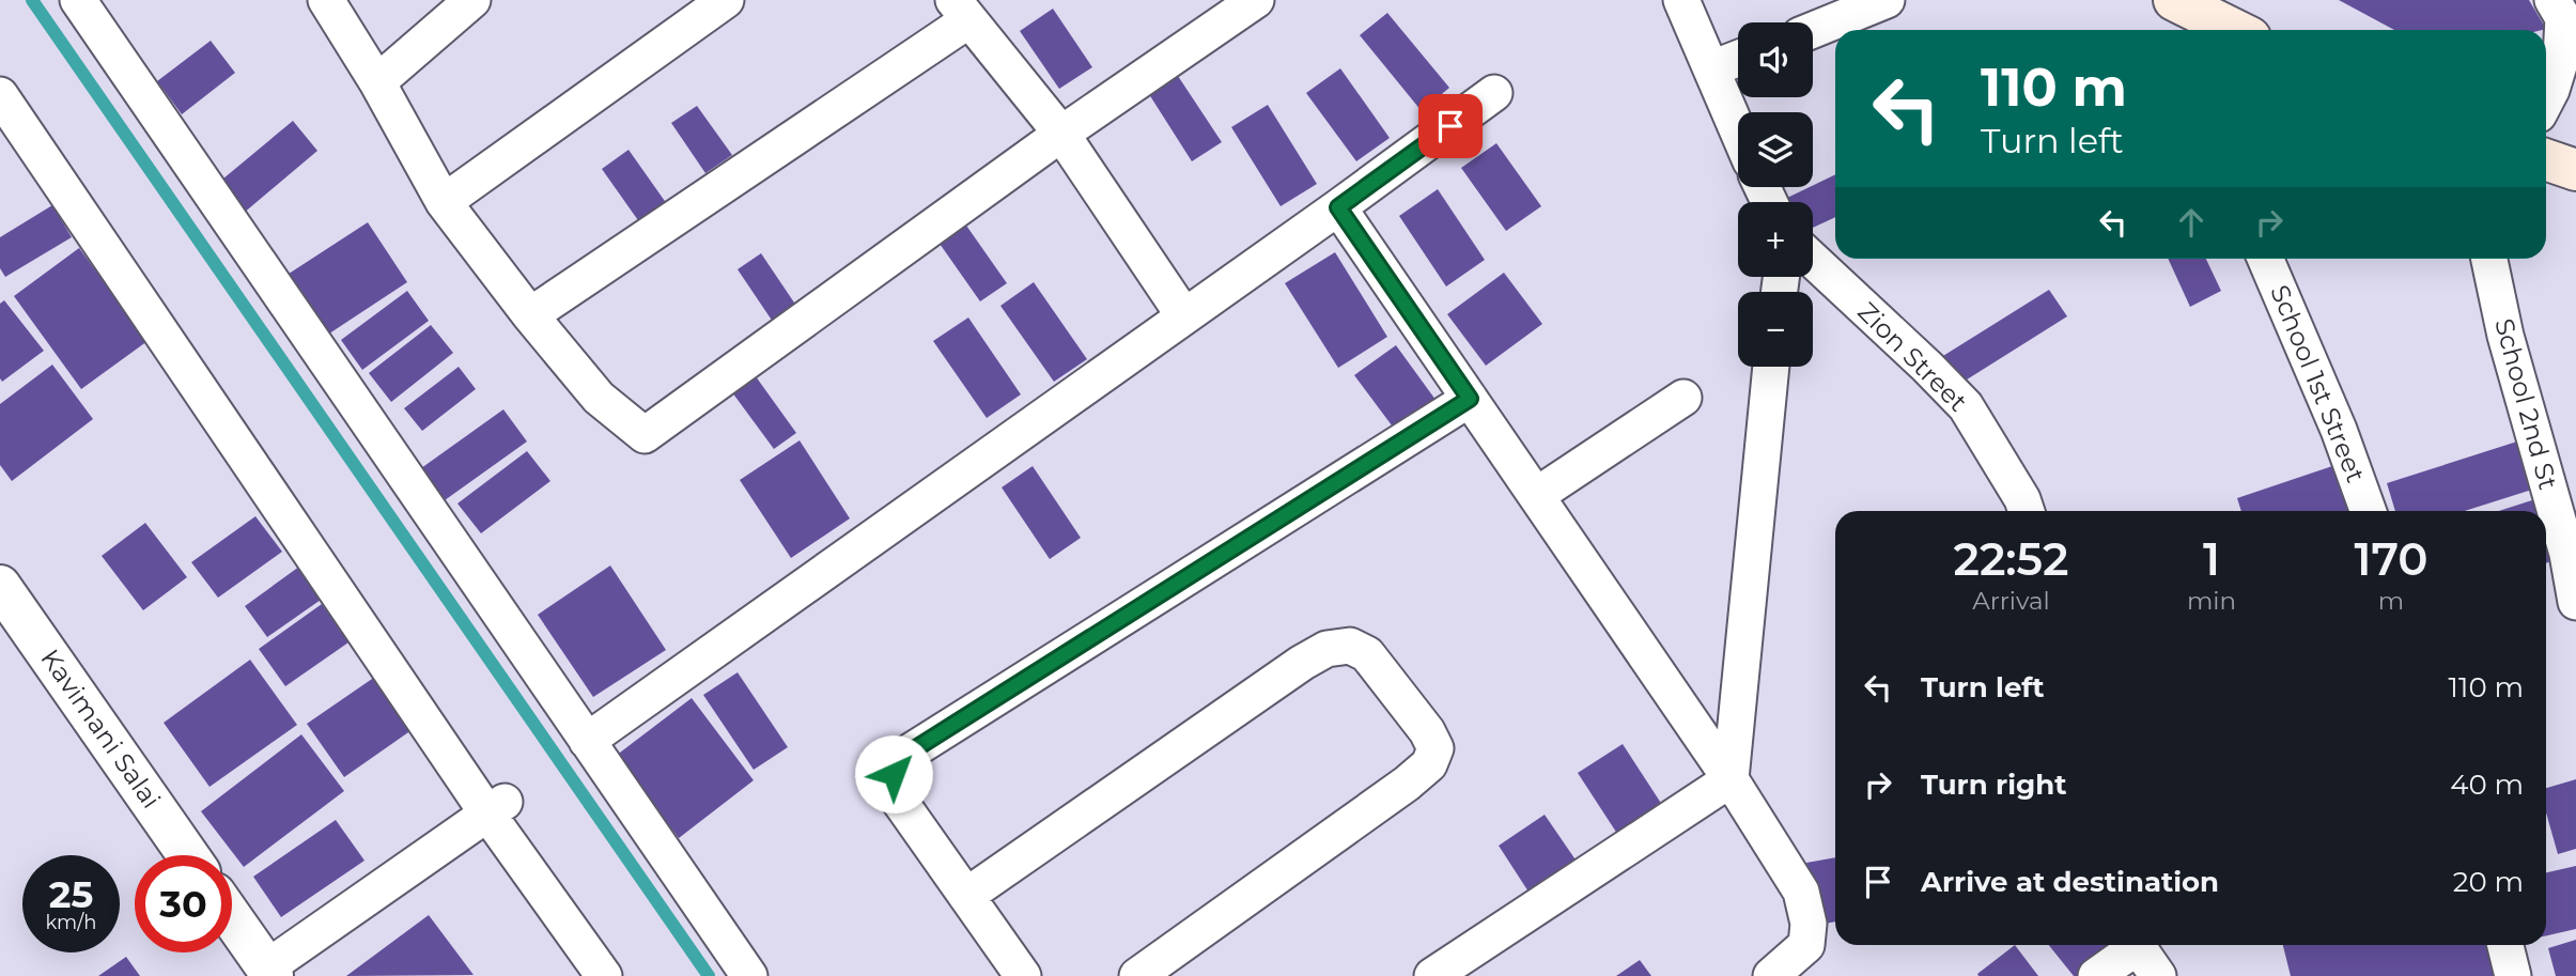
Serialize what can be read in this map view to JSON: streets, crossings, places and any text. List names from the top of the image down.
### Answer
{
  "streets": {
    "street": [
      "Zion Street",
      "School 1st Street",
      "School 2nd St",
      "Kavimani Salai"
    ]
  },
  "page": {
    "map_buttons": ["+", "−"],
    "turn": ["110 m", "Turn left"],
    "eta": [
      "22:52",
      "Arrival",
      "1",
      "min",
      "170",
      "m"
    ],
    "list": [
      {
        "name": "Turn left",
        "value": "110 m"
      },
      {
        "name": "Turn right",
        "value": "40 m"
      },
      {
        "name": "Arrive at destination",
        "value": "20 m"
      }
    ],
    "speed": "25 km/h",
    "limit": "30"
  }
}
